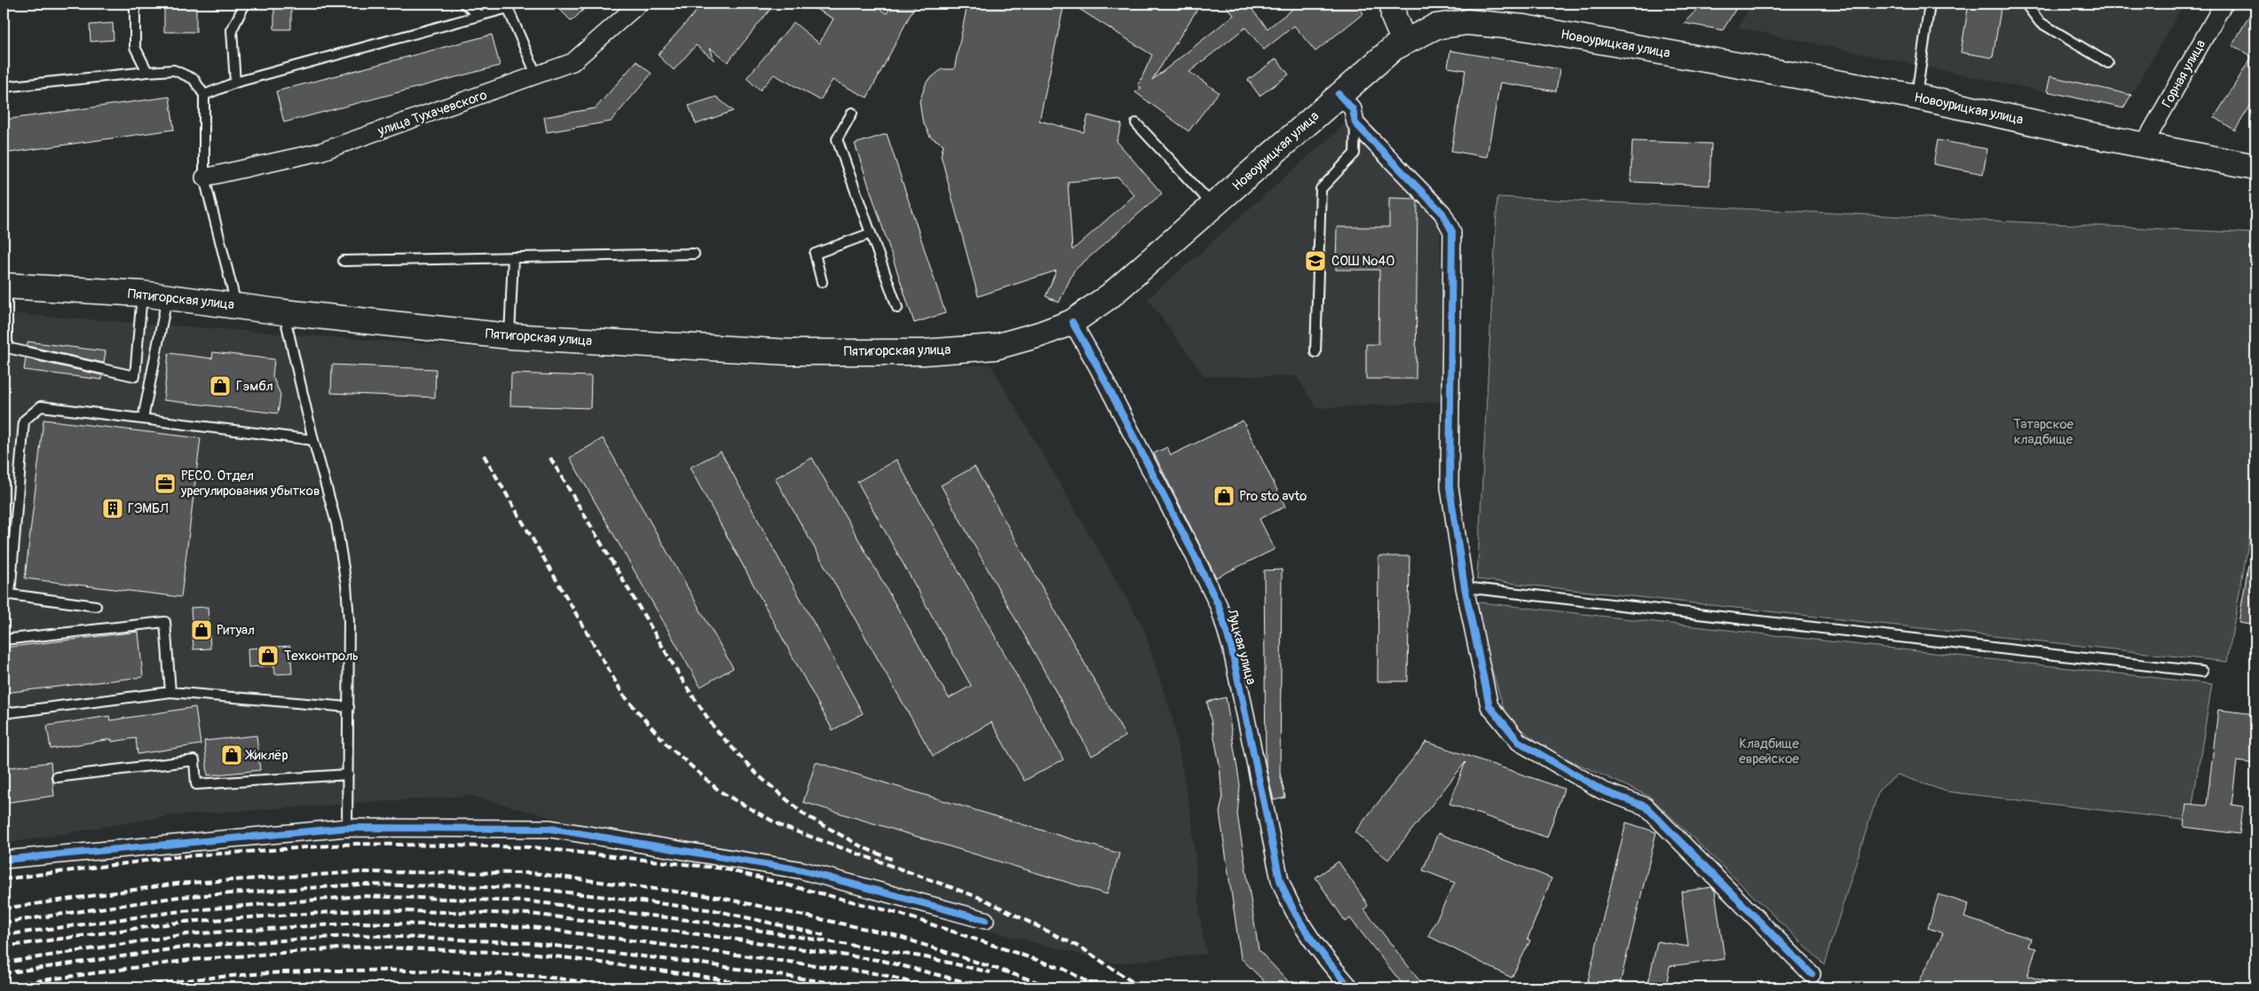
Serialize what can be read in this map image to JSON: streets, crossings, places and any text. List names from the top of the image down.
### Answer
{
  "streets": {
    "main road": ["Новоурицкая улица", "Пятигорская улица"],
    "street": ["Горная улица", "улица Тухачевского", "Луцкая улица"]
  },
  "crossings": [
    ["Новоурицкая улица", "Горная улица"],
    ["Новоурицкая улица", "Пятигорская улица"],
    ["Новоурицкая улица", "Луцкая улица"],
    ["Пятигорская улица", "Луцкая улица"]
  ],
  "parks": ["Татарское кладбище", "Кладбище еврейское"],
  "places": {
    "school or university": ["СОШ №40"],
    "shop": [
      "Гэмбл",
      "Pro sto avto",
      "Ритуал",
      "Техконтроль",
      "Жиклёр"
    ],
    "office": ["РЕСО. Отдел урегулирования убытков"],
    "building": ["ГЭМБЛ"]
  }
}
